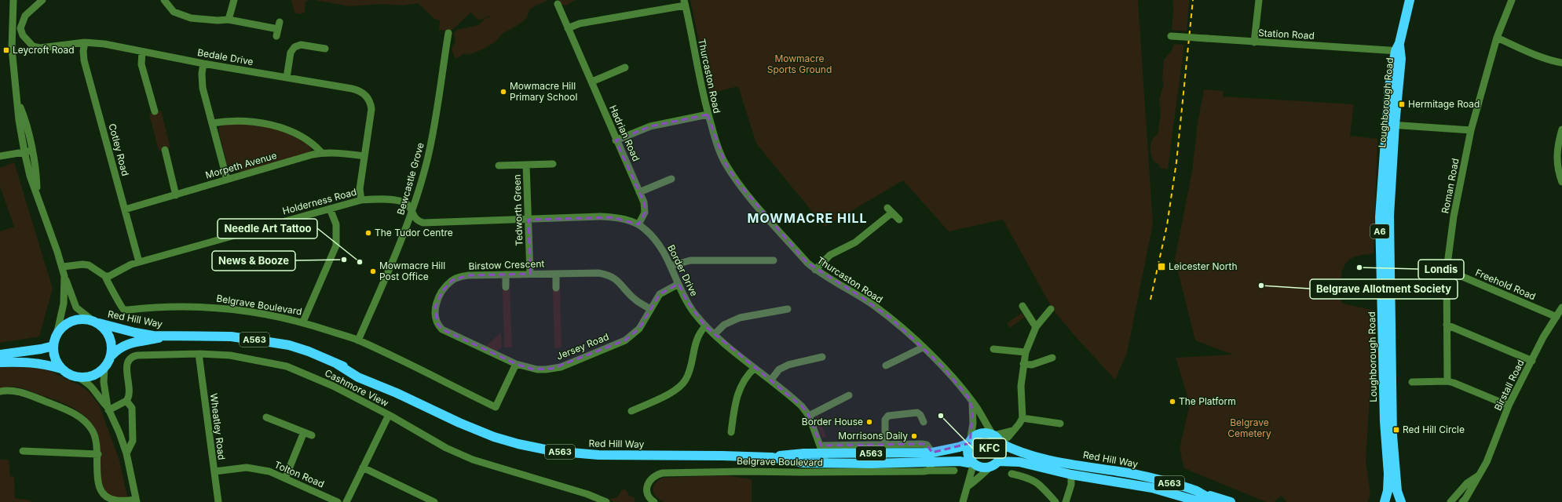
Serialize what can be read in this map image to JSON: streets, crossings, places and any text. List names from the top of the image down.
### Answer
{
  "streets": {
    "highway": [
      "Loughborough Road",
      "A6",
      "Red Hill Way",
      "A563"
    ],
    "street": [
      "Station Road",
      "Bedale Drive",
      "Thurcaston Road",
      "Hadrian Road",
      "Cotley Road",
      "Morpeth Avenue",
      "Bewcastle Grove",
      "Roman Road",
      "Holderness Road",
      "Tedworth Green",
      "Birstow Crescent",
      "Border Drive",
      "Freehold Road",
      "Belgrave Boulevard",
      "Jersey Road",
      "Birstall Road",
      "Cashmore View",
      "Wheatley Road",
      "Tolton Road"
    ]
  },
  "crossings": [
    ["Station Road", "Loughborough Road"],
    ["Bedale Drive", "Cotley Road"],
    ["Bedale Drive", "Morpeth Avenue"],
    ["Bedale Drive", "Holderness Road"],
    ["Hadrian Road", "Border Drive"],
    ["Cotley Road", "Morpeth Avenue"],
    ["Cotley Road", "Holderness Road"],
    ["Bewcastle Grove", "Holderness Road"],
    ["Bewcastle Grove", "Border Drive"],
    ["Bewcastle Grove", "Belgrave Boulevard"],
    ["Roman Road", "Freehold Road"],
    ["Holderness Road", "Border Drive"],
    ["Holderness Road", "Belgrave Boulevard"],
    ["Tedworth Green", "Birstow Crescent"],
    ["Tedworth Green", "Border Drive"],
    ["Birstow Crescent", "Belgrave Boulevard"],
    ["Birstow Crescent", "Jersey Road"],
    ["Border Drive", "Belgrave Boulevard"],
    ["Border Drive", "Red Hill Way"],
    ["Border Drive", "Jersey Road"],
    ["Freehold Road", "Birstall Road"],
    ["Belgrave Boulevard", "Red Hill Way"],
    ["Belgrave Boulevard", "Jersey Road"],
    ["Cashmore View", "Wheatley Road"],
    ["Wheatley Road", "Tolton Road"]
  ],
  "districts": ["MOWMACRE HILL"],
  "parks": ["Mowmacre Sports Ground", "Belgrave Cemetery"],
  "places": {
    "transit": [
      "Leycroft Road",
      "Hermitage Road",
      "Leicester North",
      "Red Hill Circle"
    ],
    "other": [
      "Mowmacre Hill Primary School",
      "The Tudor Centre",
      "News & Booze",
      "Needle Art Tattoo",
      "Londis",
      "Mowmacre Hill Post Office",
      "Belgrave Allotment Society",
      "The Platform",
      "KFC",
      "Border House",
      "Morrisons Daily"
    ]
  }
}
